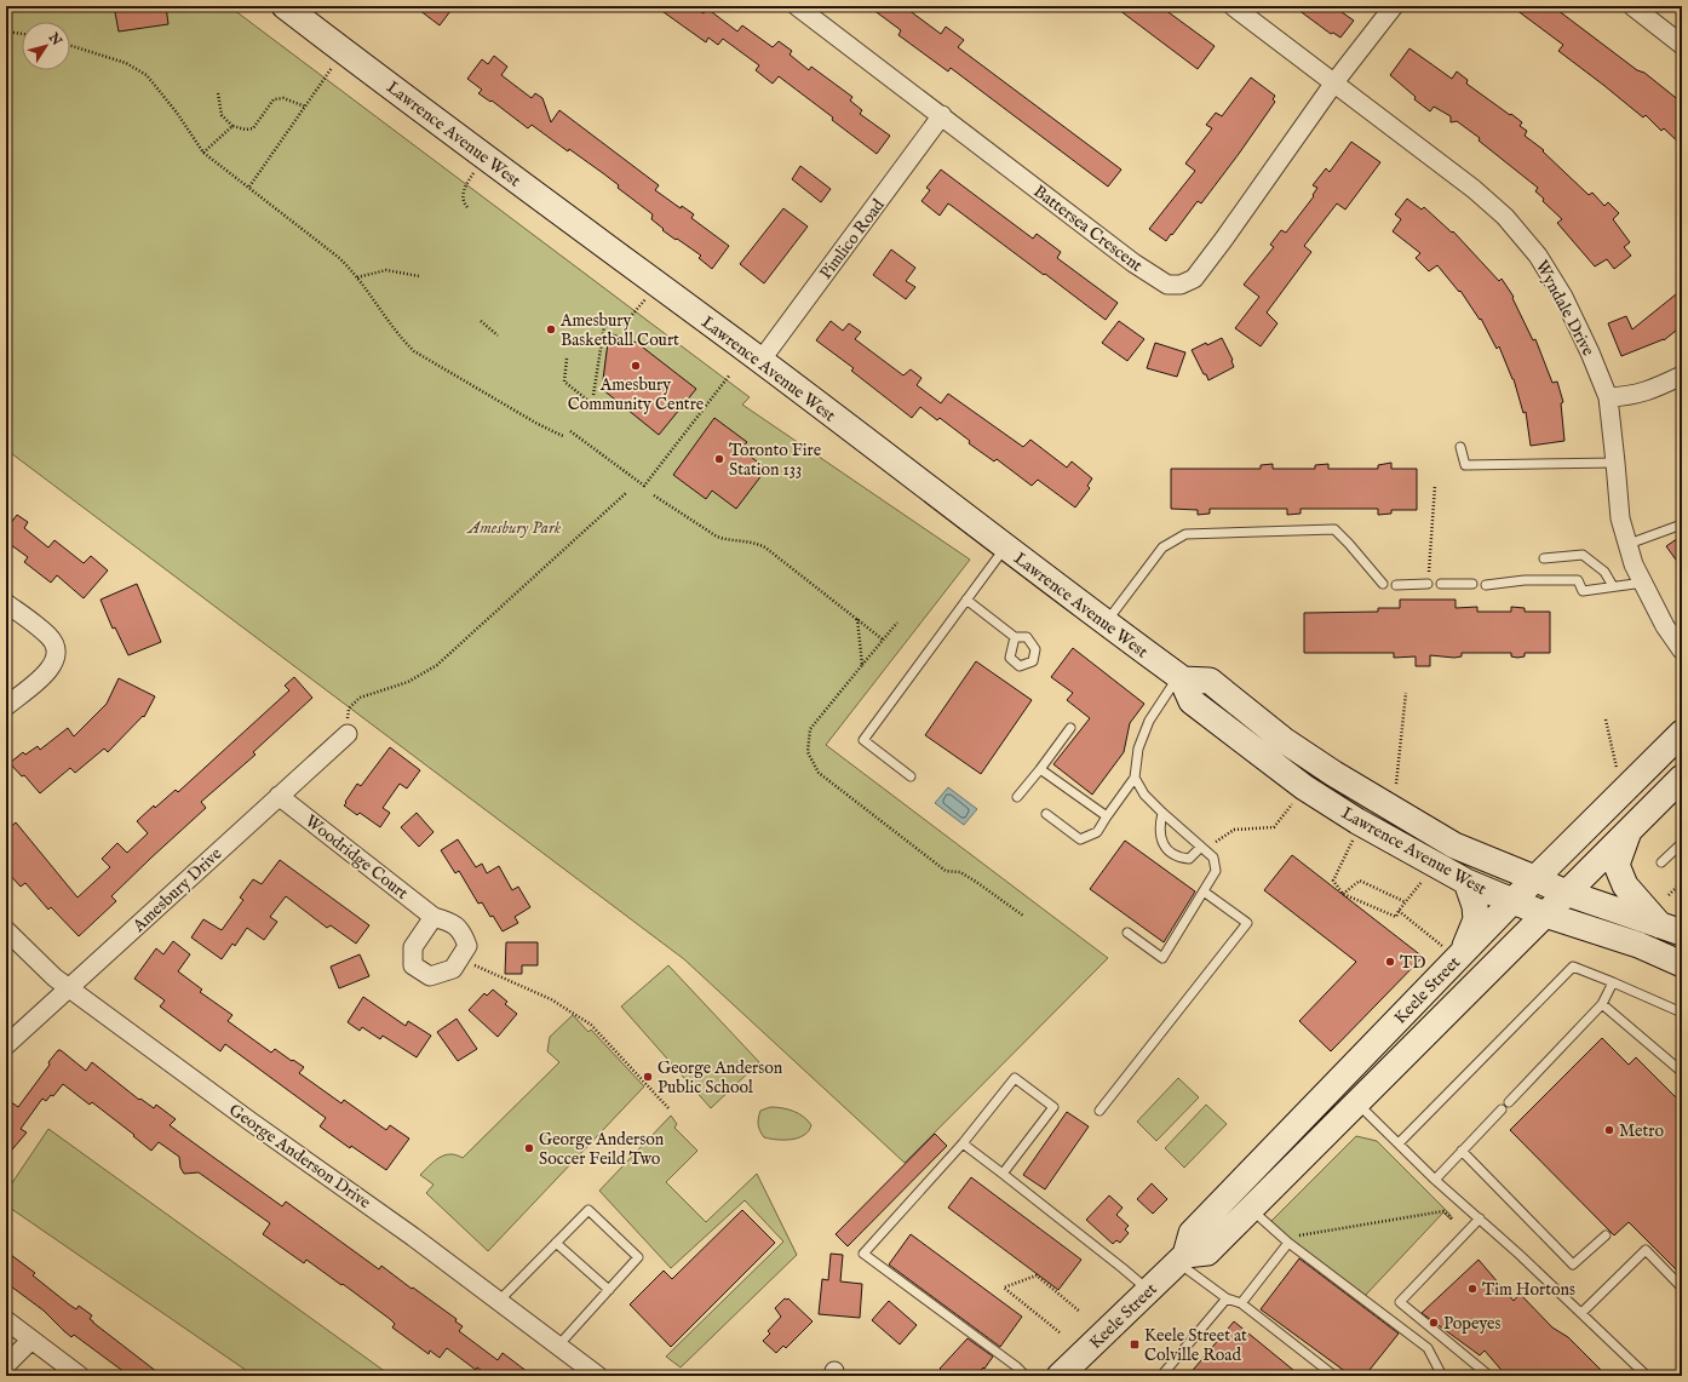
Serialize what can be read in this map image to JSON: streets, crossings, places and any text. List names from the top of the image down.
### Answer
{
  "streets": {
    "main road": ["Lawrence Avenue West", "Keele Street"],
    "street": [
      "Battersea Crescent",
      "Pimlico Road",
      "Wyndale Drive",
      "Woodridge Court",
      "Amesbury Drive",
      "George Anderson Drive"
    ]
  },
  "crossings": [
    ["Lawrence Avenue West", "Pimlico Road"],
    ["Lawrence Avenue West", "Keele Street"],
    ["Battersea Crescent", "Pimlico Road"],
    ["Battersea Crescent", "Wyndale Drive"],
    ["Woodridge Court", "Amesbury Drive"],
    ["Amesbury Drive", "George Anderson Drive"]
  ],
  "parks": ["Amesbury Park"],
  "places": {
    "other": [
      "Amesbury Basketball Court",
      "Amesbury Community Centre",
      "Toronto Fire Station 133",
      "TD",
      "George Anderson Public School",
      "Metro",
      "George Anderson Soccer Feild Two",
      "Tim Hortons",
      "Popeyes"
    ],
    "transit": ["Keele Street at Colville Road"]
  },
  "north": "top right"
}
